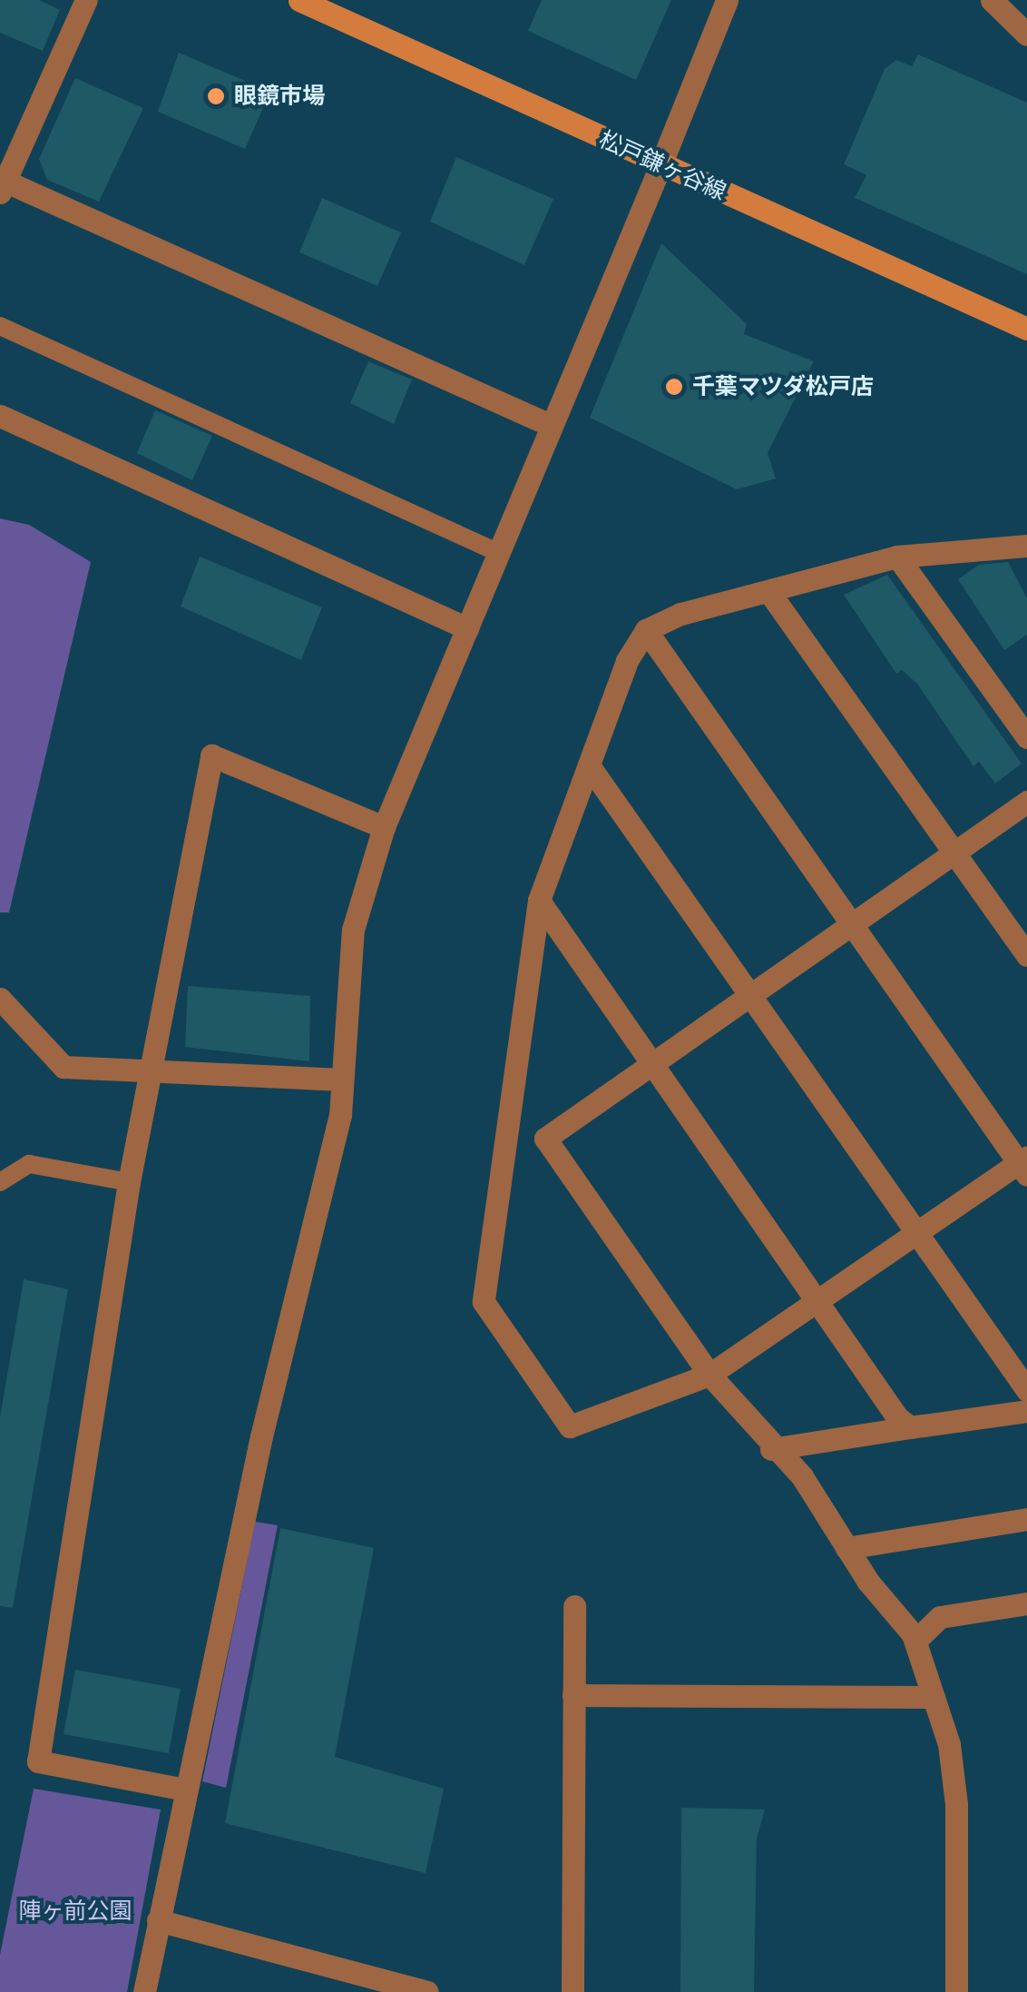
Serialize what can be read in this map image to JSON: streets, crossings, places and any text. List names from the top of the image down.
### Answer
{
  "streets": {
    "main road": ["松戸鎌ヶ谷線"]
  },
  "parks": ["陣ヶ前公園"],
  "places": ["眼鏡市場", "千葉マツダ松戸店"]
}
